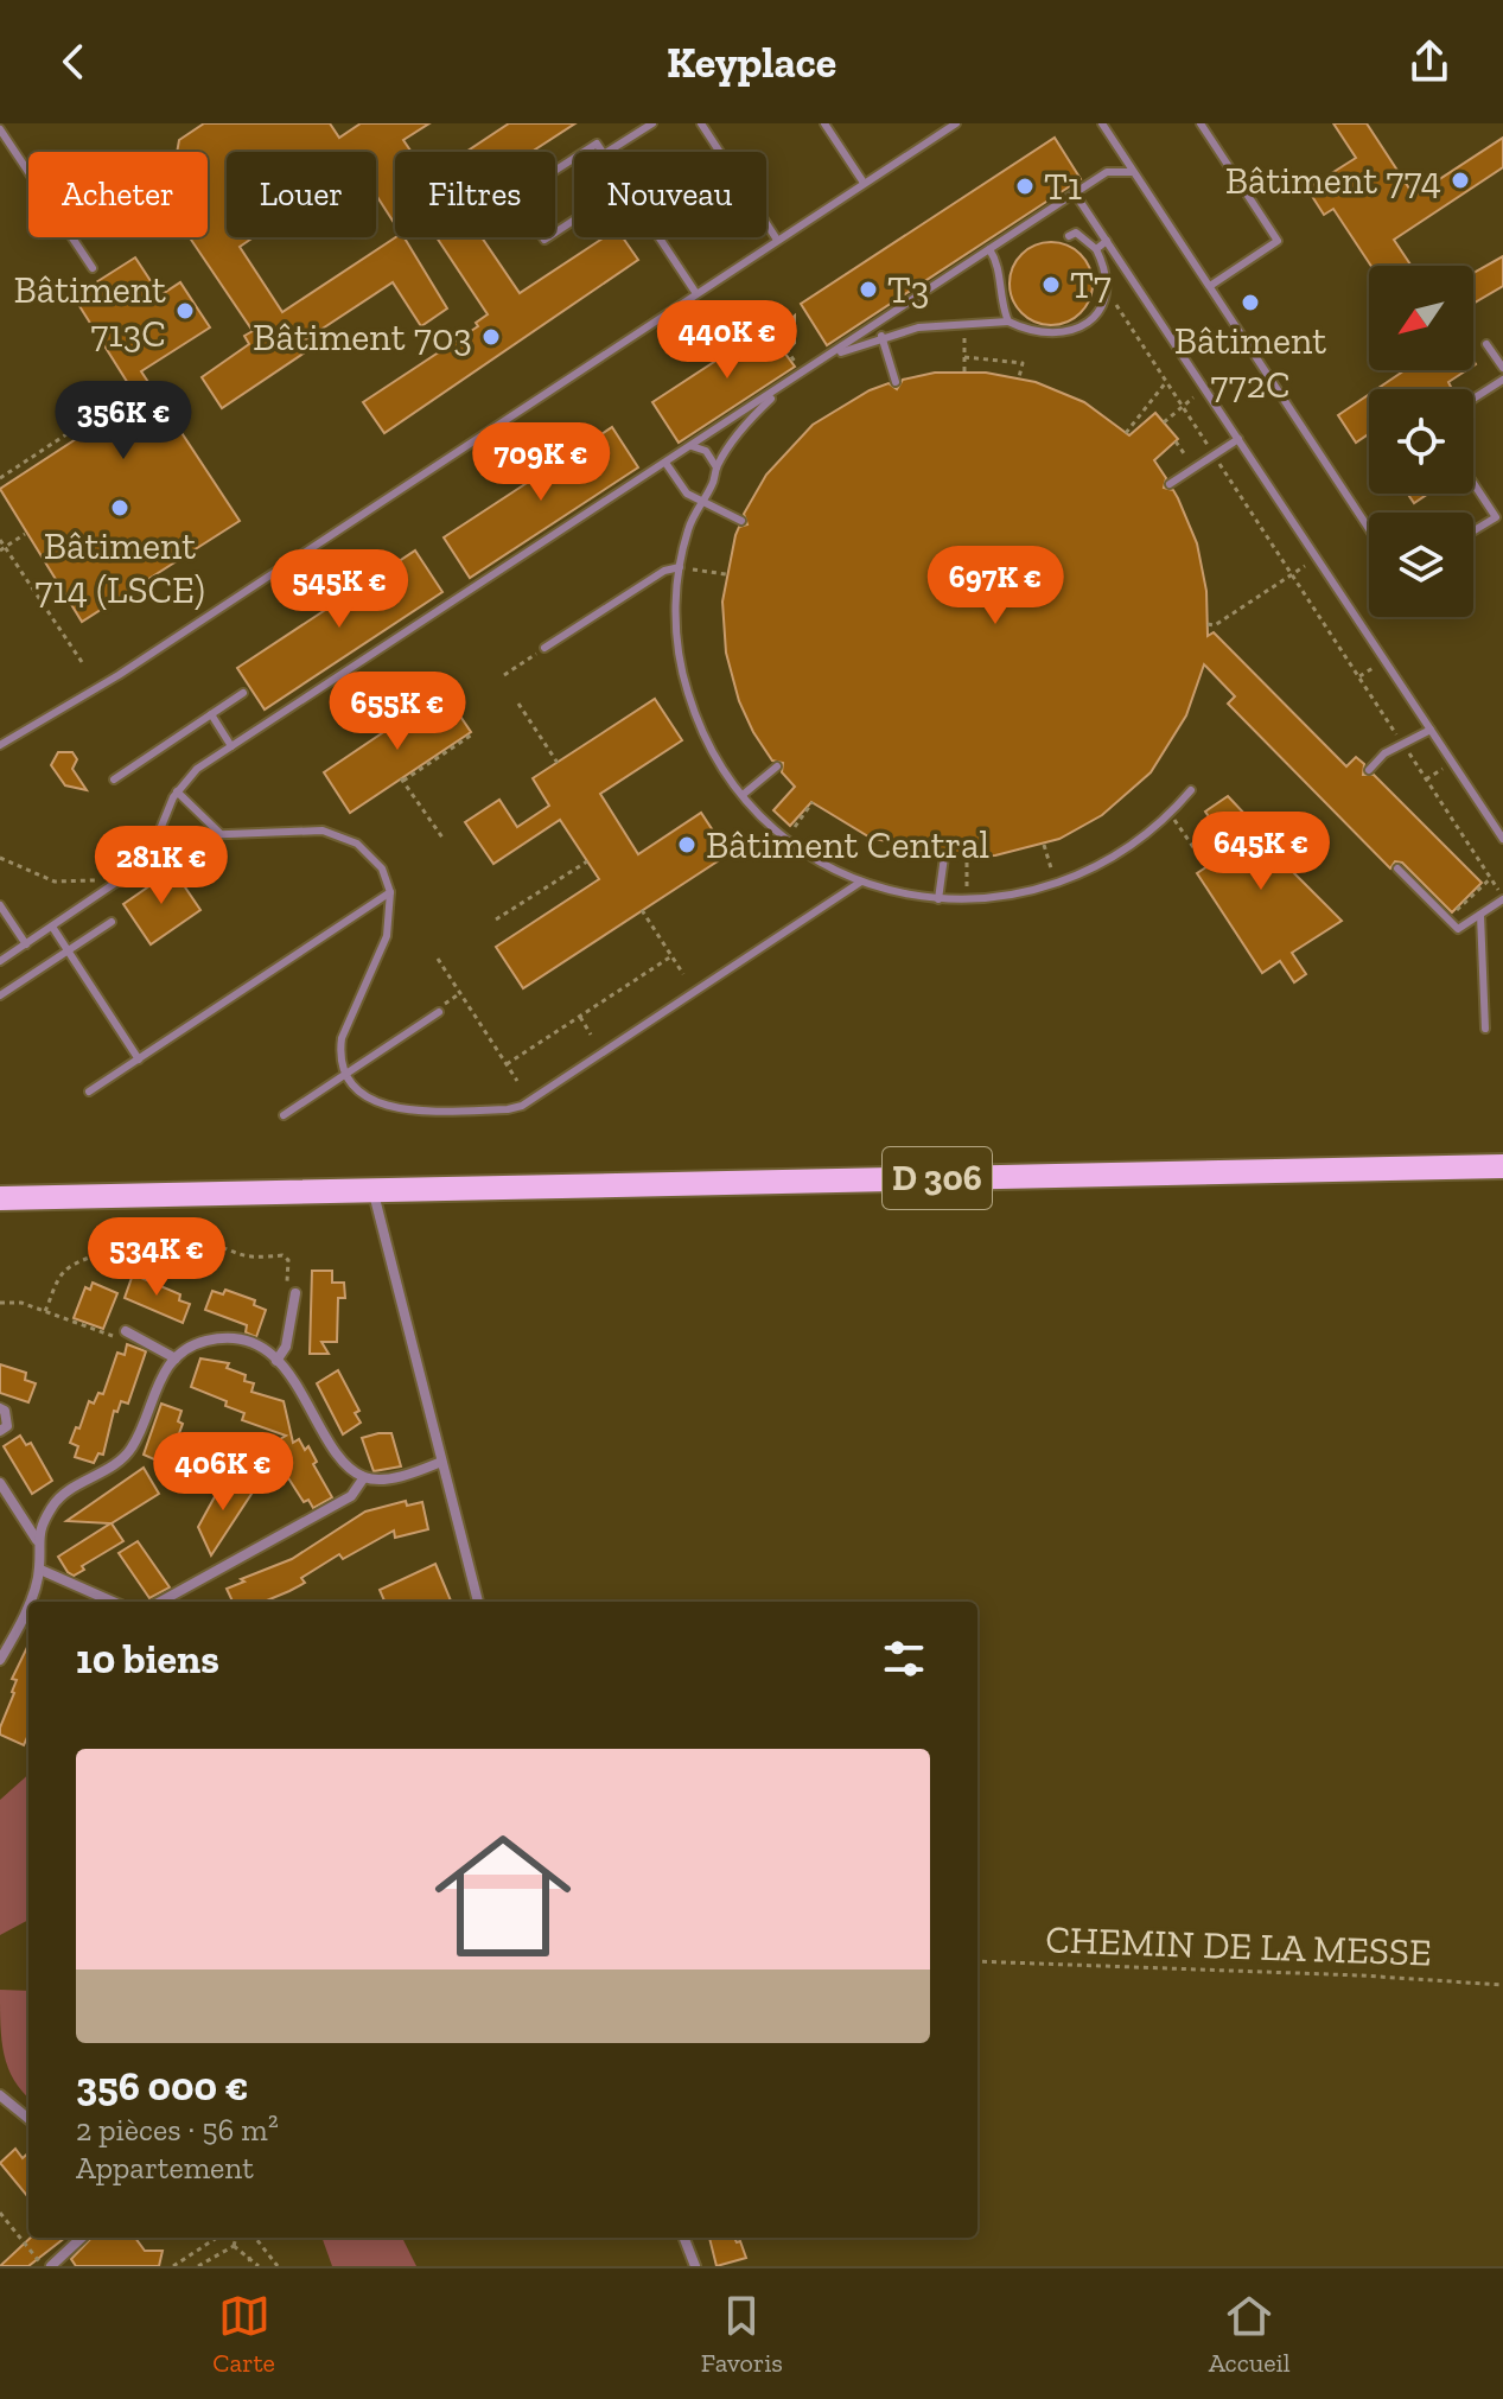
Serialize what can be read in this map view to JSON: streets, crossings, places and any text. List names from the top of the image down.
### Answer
{
  "streets": {
    "main road": ["D 306"],
    "path": ["CHEMIN DE LA MESSE"]
  },
  "places": [
    "Bâtiment 774",
    "T1",
    "T7",
    "T3",
    "Bâtiment 772C",
    "Bâtiment 713C",
    "Bâtiment 703",
    "Bâtiment 714 (LSCE)",
    "Bâtiment Central"
  ],
  "north": "bottom left",
  "page": {
    "header": "Keyplace",
    "chip": [
      "Acheter",
      "Louer",
      "Filtres",
      "Nouveau"
    ],
    "price": [
      "440K €",
      "356K €",
      "709K €",
      "697K €",
      "545K €",
      "655K €",
      "645K €",
      "281K €",
      "534K €",
      "406K €"
    ],
    "heading": "10 biens",
    "list": [
      {
        "name": "356 000 €",
        "note": "2 pièces · 56 m² · Appartement"
      }
    ],
    "tabs": ["Carte", "Favoris", "Accueil"]
  }
}
